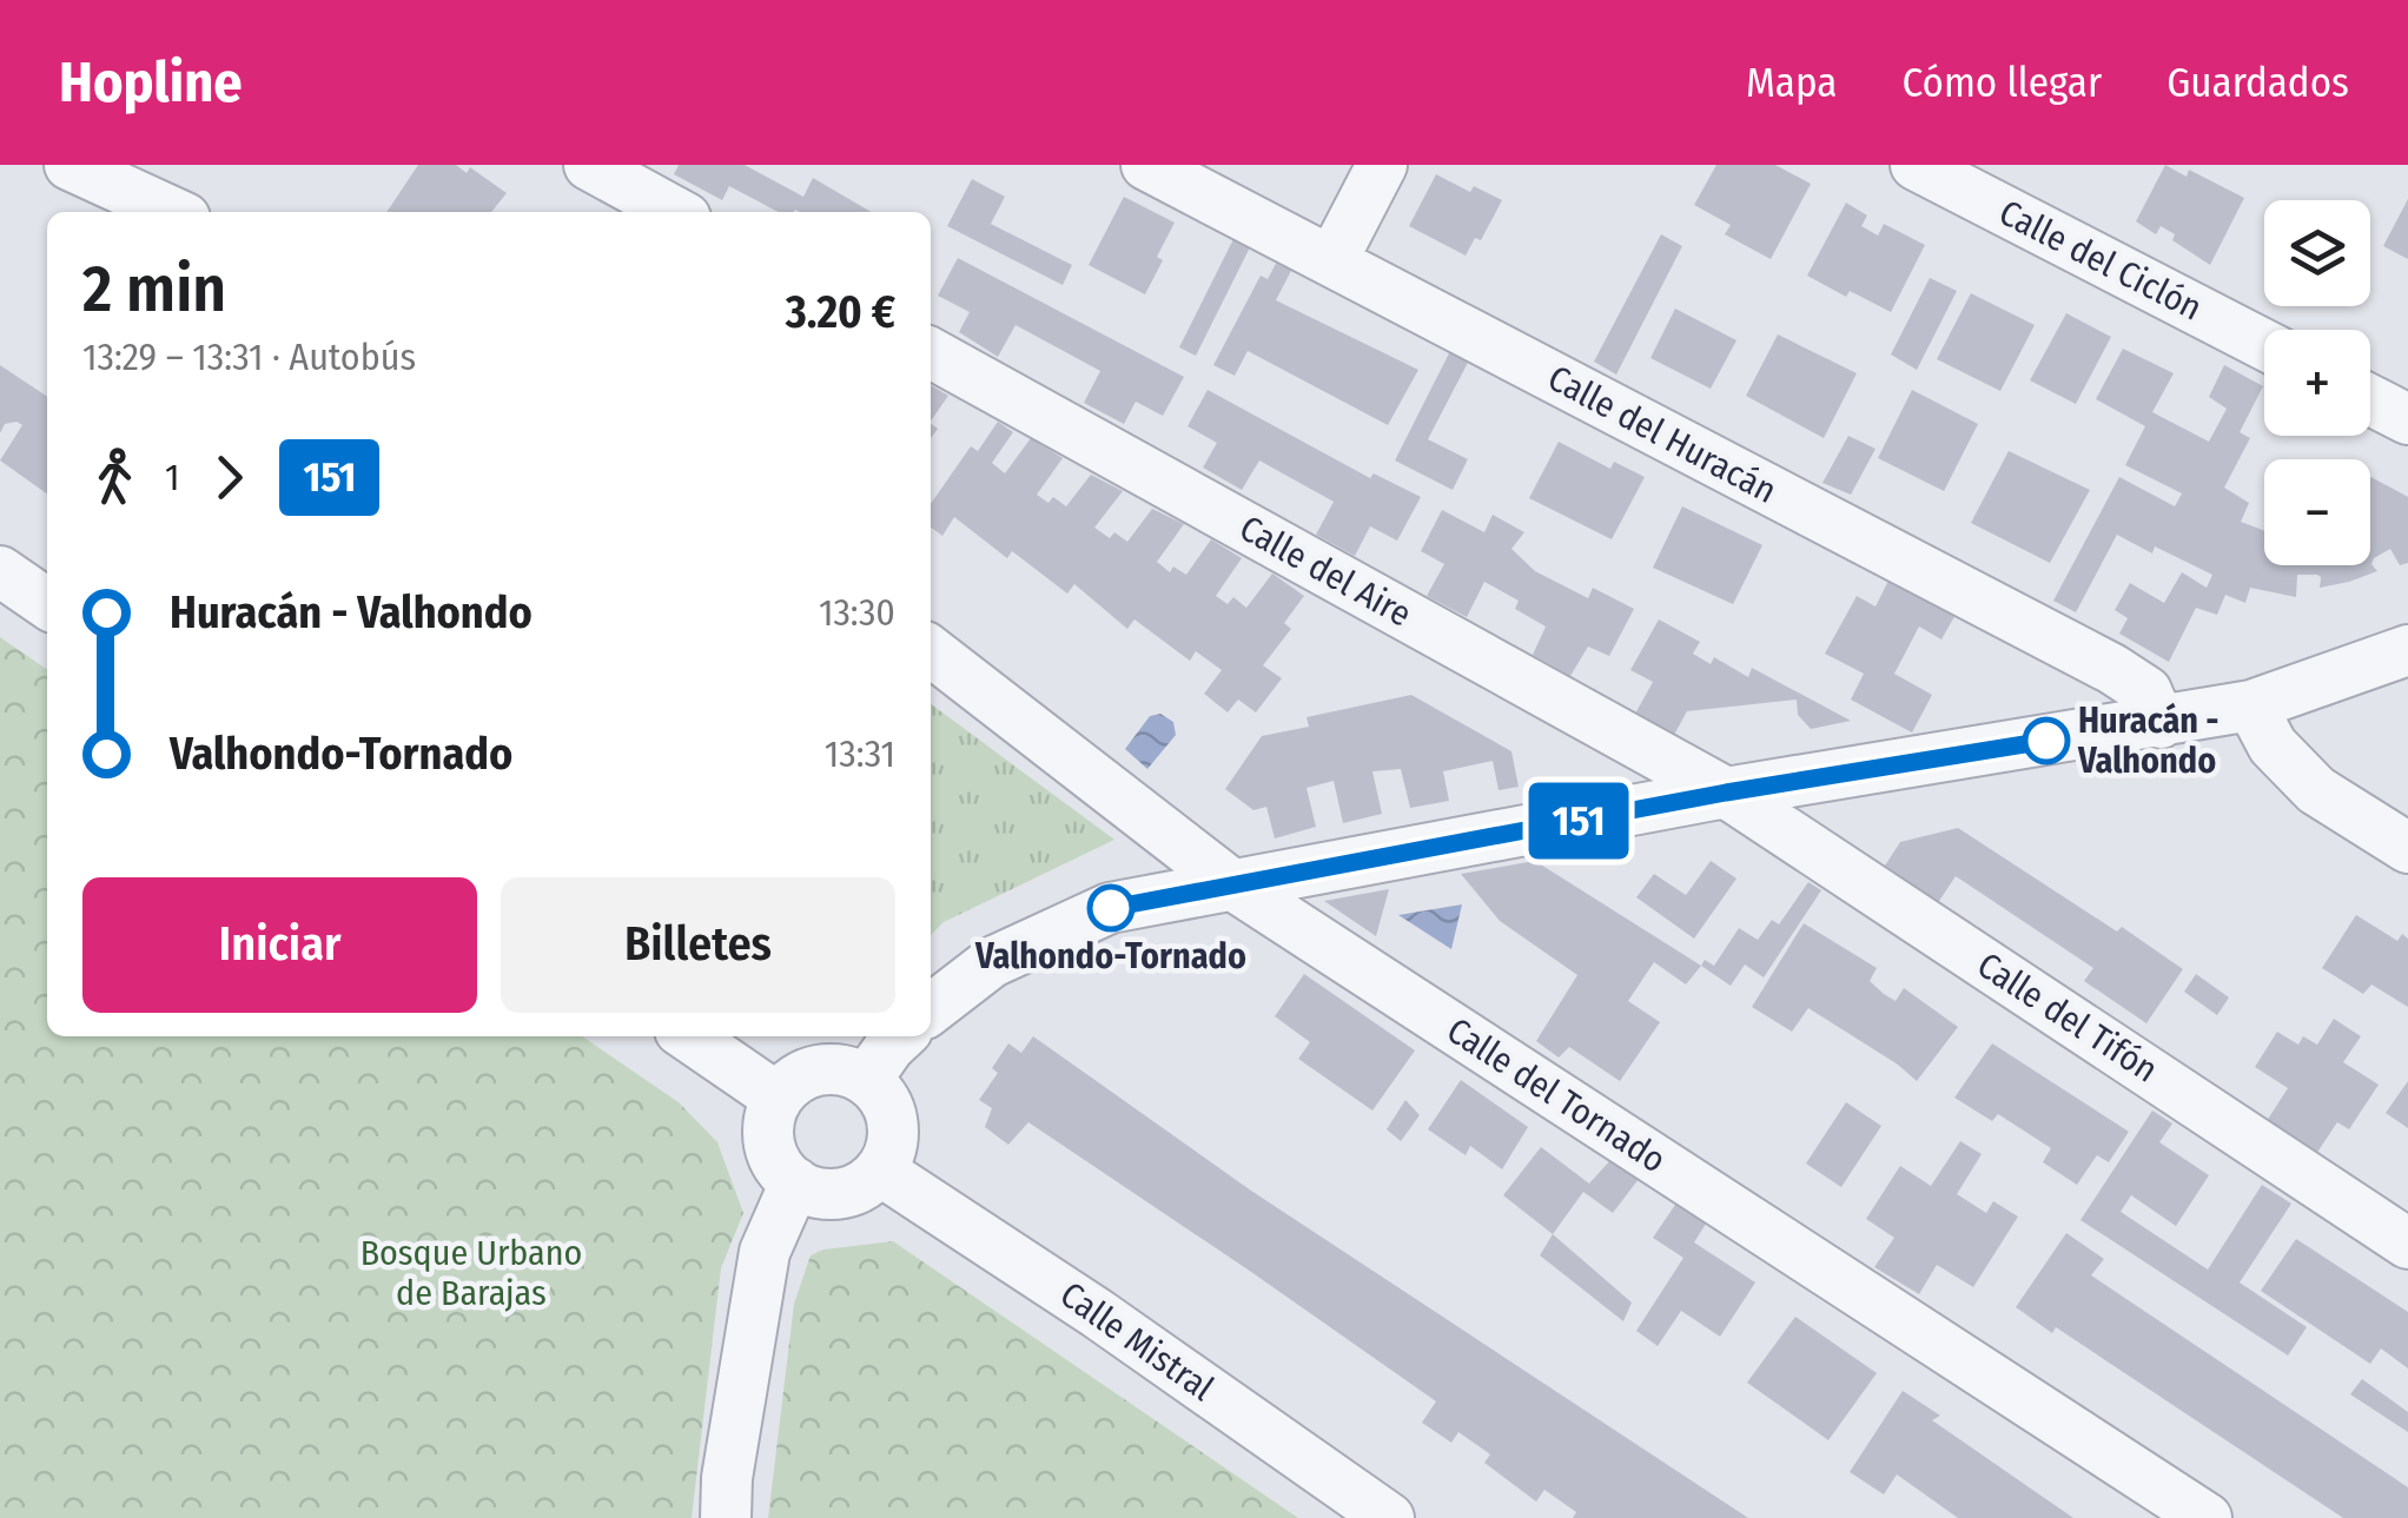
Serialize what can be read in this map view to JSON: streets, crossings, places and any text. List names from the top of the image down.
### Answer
{
  "streets": {
    "street": [
      "Calle del Ciclón",
      "Calle del Huracán",
      "Calle del Aire",
      "Calle del Tifón",
      "Calle del Tornado",
      "Calle Mistral"
    ]
  },
  "crossings": [
    ["Calle del Aire", "Calle del Tifón"]
  ],
  "parks": ["Bosque Urbano de Barajas"],
  "places": ["Huracán - Valhondo", "Valhondo-Tornado"],
  "lines": ["bus line 151"],
  "page": {
    "header": "Hopline",
    "nav": ["Mapa", "Cómo llegar", "Guardados"],
    "on_map": "151",
    "map_buttons": ["+", "−"],
    "heading": ["2 min", "13:29 – 13:31 · Autobús", "3.20 €"],
    "legs": ["1", "151"],
    "list": [
      {
        "name": "Huracán - Valhondo",
        "value": "13:30"
      },
      {
        "name": "Valhondo-Tornado",
        "value": "13:31"
      }
    ],
    "buttons": ["Iniciar", "Billetes"]
  }
}
